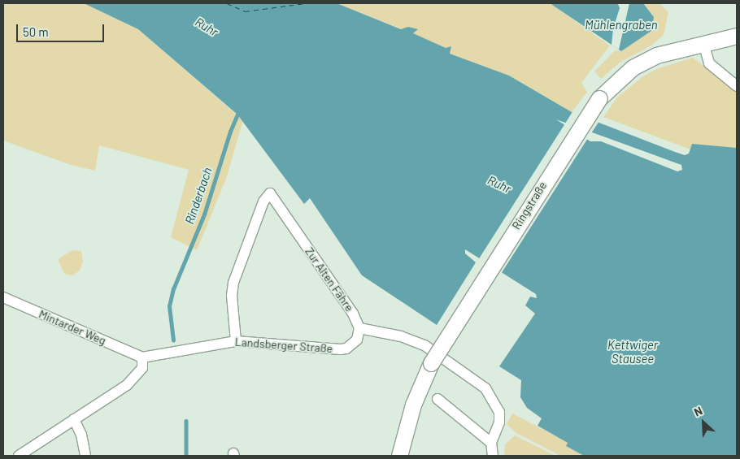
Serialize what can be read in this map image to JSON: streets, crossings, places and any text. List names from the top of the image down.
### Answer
{
  "streets": {
    "main road": ["Ringstraße"],
    "street": ["Zur Alten Fähre", "Mintarder Weg", "Landsberger Straße"]
  },
  "crossings": [
    ["Zur Alten Fähre", "Landsberger Straße"],
    ["Mintarder Weg", "Landsberger Straße"]
  ],
  "water": [
    "Mühlengraben",
    "Ruhr",
    "Rinderbach",
    "Kettwiger Stausee"
  ],
  "scale_bar": "50 m",
  "north": "top left"
}
